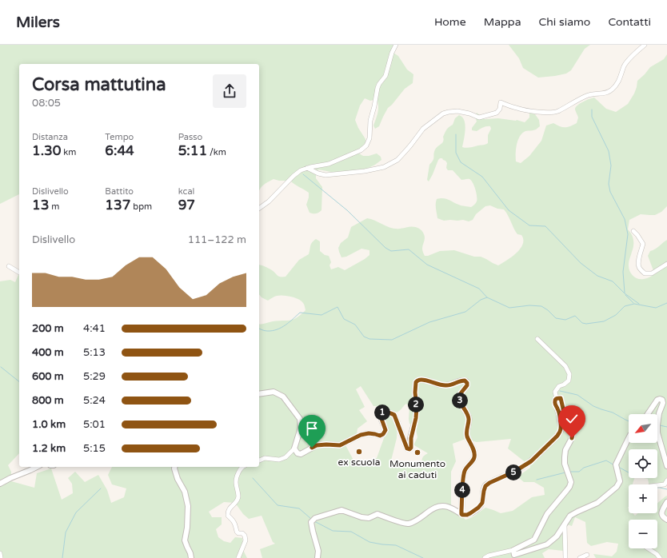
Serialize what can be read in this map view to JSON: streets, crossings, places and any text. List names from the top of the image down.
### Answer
{
  "places": ["ex scuola", "Monumento ai caduti"],
  "north": "bottom left",
  "page": {
    "header": "Milers",
    "nav": [
      "Home",
      "Mappa",
      "Chi siamo",
      "Contatti"
    ],
    "heading": ["Corsa mattutina", "08:05"],
    "stats": [
      ["Distanza", "1.30 km"],
      ["Tempo", "6:44"],
      ["Passo", "5:11 /km"],
      ["Dislivello", "13 m"],
      ["Battito", "137 bpm"],
      ["kcal", "97"]
    ],
    "chart": ["Dislivello", "111–122 m"],
    "list": [
      {
        "name": "200 m",
        "note": "4:41"
      },
      {
        "name": "400 m",
        "note": "5:13"
      },
      {
        "name": "600 m",
        "note": "5:29"
      },
      {
        "name": "800 m",
        "note": "5:24"
      },
      {
        "name": "1.0 km",
        "note": "5:01"
      },
      {
        "name": "1.2 km",
        "note": "5:15"
      }
    ],
    "pins": [
      "3",
      "2",
      "1",
      "5",
      "4"
    ],
    "map_buttons": ["+", "−"]
  }
}
